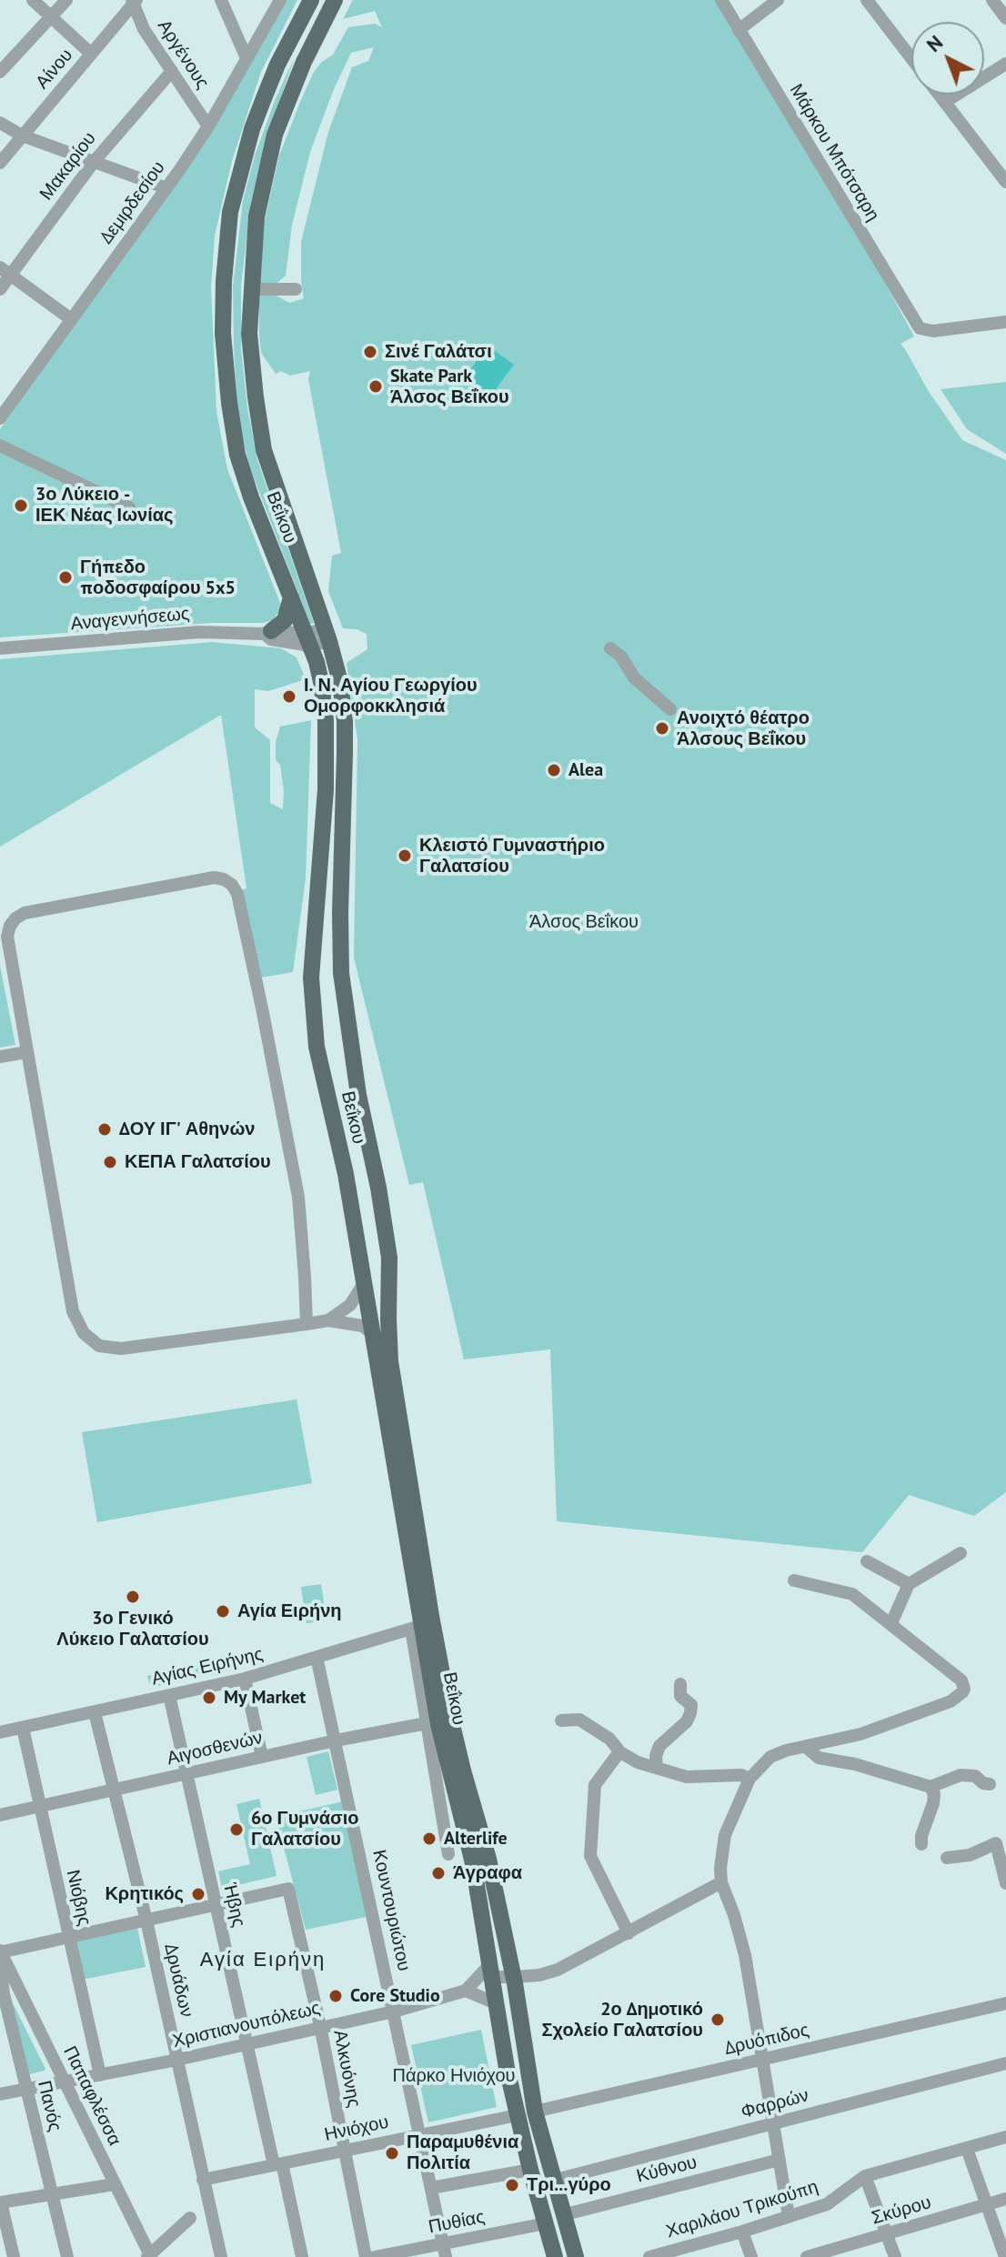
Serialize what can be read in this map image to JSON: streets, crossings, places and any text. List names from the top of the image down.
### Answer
{
  "streets": {
    "main road": ["Βεΐκου"],
    "street": [
      "Αργένους",
      "Αίνου",
      "Μάρκου Μπότσαρη",
      "Μακαρίου",
      "Δεμιρδεσίου",
      "Αναγεννήσεως",
      "Αγίας Ειρήνης",
      "Αιγοσθενών",
      "Νιόβης",
      "Ήβης",
      "Κουντουριώτου",
      "Δρυάδων",
      "Χριστιανουπόλεως",
      "Δρυόπιδος",
      "Αλκυόνης",
      "Παπαφλέσσα",
      "Φαρρών",
      "Πανός",
      "Ηνιόχου",
      "Κύθνου",
      "Χαριλάου Τρικούπη",
      "Σκύρου",
      "Πυθίας"
    ]
  },
  "crossings": [
    ["Αργένους", "Αίνου"],
    ["Αργένους", "Μακαρίου"],
    ["Αργένους", "Δεμιρδεσίου"],
    ["Βεΐκου", "Αναγεννήσεως"],
    ["Βεΐκου", "Αγίας Ειρήνης"],
    ["Βεΐκου", "Αιγοσθενών"],
    ["Βεΐκου", "Δρυόπιδος"],
    ["Βεΐκου", "Φαρρών"],
    ["Βεΐκου", "Ηνιόχου"],
    ["Βεΐκου", "Κύθνου"],
    ["Βεΐκου", "Πυθίας"],
    ["Αγίας Ειρήνης", "Νιόβης"],
    ["Αγίας Ειρήνης", "Ήβης"],
    ["Αγίας Ειρήνης", "Κουντουριώτου"],
    ["Αγίας Ειρήνης", "Δρυάδων"],
    ["Αιγοσθενών", "Νιόβης"],
    ["Αιγοσθενών", "Ήβης"],
    ["Αιγοσθενών", "Κουντουριώτου"],
    ["Αιγοσθενών", "Δρυάδων"],
    ["Νιόβης", "Χριστιανουπόλεως"],
    ["Ήβης", "Χριστιανουπόλεως"],
    ["Ήβης", "Αλκυόνης"],
    ["Ήβης", "Ηνιόχου"],
    ["Κουντουριώτου", "Χριστιανουπόλεως"],
    ["Κουντουριώτου", "Ηνιόχου"],
    ["Κουντουριώτου", "Πυθίας"],
    ["Δρυάδων", "Χριστιανουπόλεως"],
    ["Δρυάδων", "Ηνιόχου"],
    ["Χριστιανουπόλεως", "Αλκυόνης"],
    ["Χριστιανουπόλεως", "Παπαφλέσσα"],
    ["Χριστιανουπόλεως", "Πανός"],
    ["Αλκυόνης", "Ηνιόχου"],
    ["Παπαφλέσσα", "Πανός"]
  ],
  "districts": ["Αγία Ειρήνη"],
  "parks": ["Άλσος Βεΐκου", "Πάρκο Ηνιόχου"],
  "places": [
    "Σινέ Γαλάτσι",
    "Skate Park Άλσος Βεΐκου",
    "3ο Λύκειο - ΙΕΚ Νέας Ιωνίας",
    "Γήπεδο ποδοσφαίρου 5x5",
    "Ι. Ν. Αγίου Γεωργίου Ομορφοκκλησιά",
    "Ανοιχτό θέατρο Άλσους Βεΐκου",
    "Alea",
    "Κλειστό Γυμναστήριο Γαλατσίου",
    "ΔΟΥ ΙΓ' Αθηνών",
    "ΚΕΠΑ Γαλατσίου",
    "3ο Γενικό Λύκειο Γαλατσίου",
    "Αγία Ειρήνη",
    "My Market",
    "6ο Γυμνάσιο Γαλατσίου",
    "Alterlife",
    "Άγραφα",
    "Κρητικός",
    "Core Studio",
    "2ο Δημοτικό Σχολείο Γαλατσίου",
    "Παραμυθένια Πολιτία",
    "Τρι...γύρο"
  ],
  "north": "top left"
}
